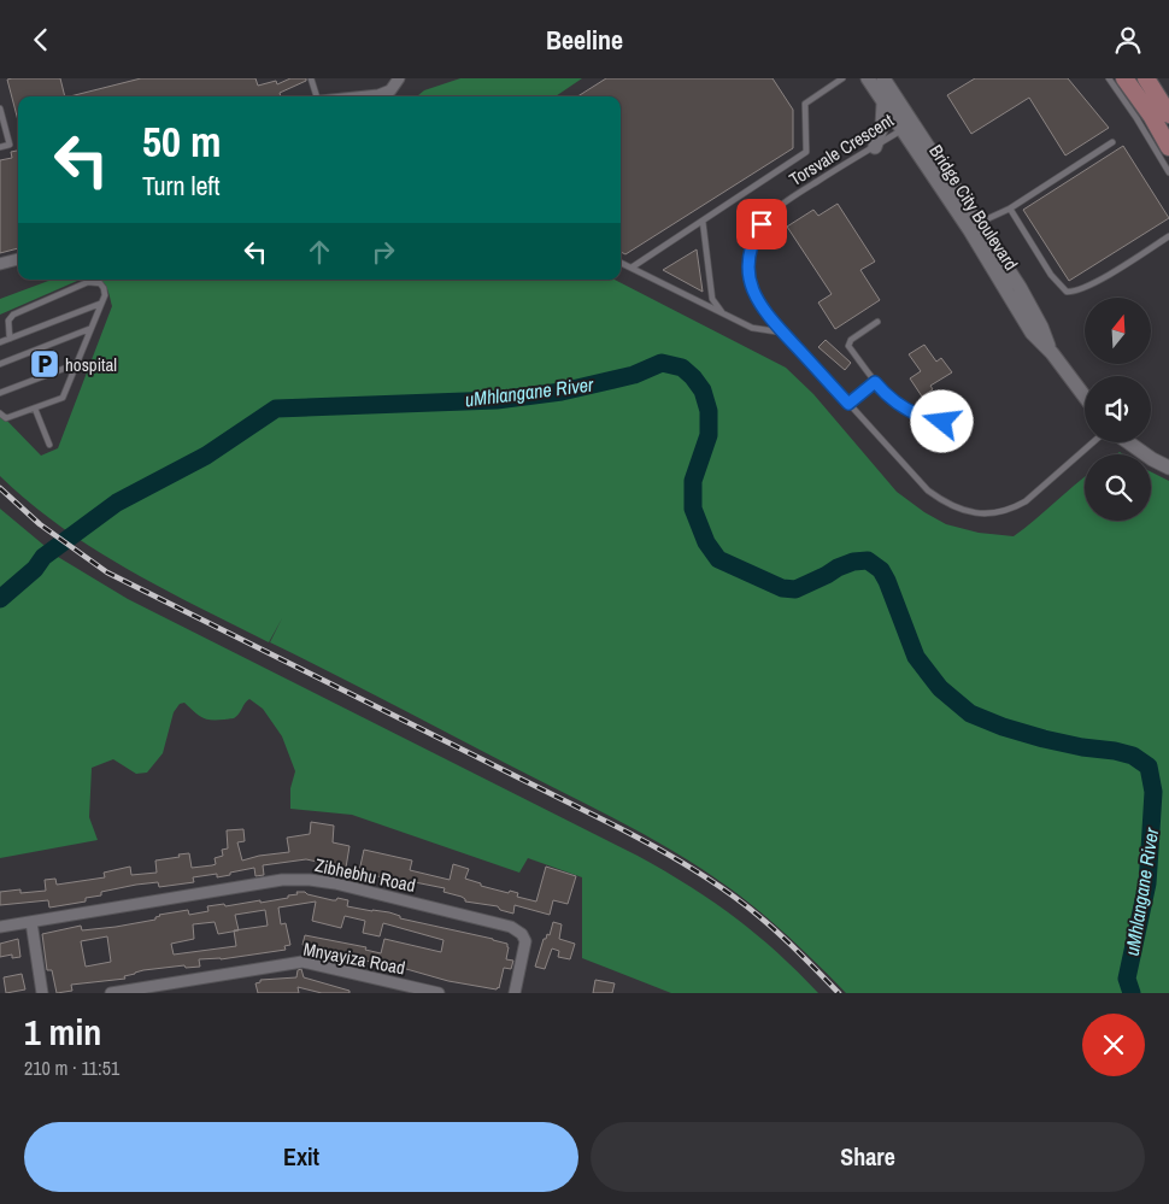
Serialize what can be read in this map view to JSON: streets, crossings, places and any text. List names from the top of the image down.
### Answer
{
  "streets": {
    "street": ["Bridge City Boulevard", "Zibhebhu Road", "Mnyayiza Road"],
    "lane": ["Torsvale Crescent"]
  },
  "crossings": [
    ["Torsvale Crescent", "Bridge City Boulevard"]
  ],
  "water": ["uMhlangane River"],
  "places": {
    "parking": ["hospital"]
  },
  "north": "top",
  "page": {
    "header": "Beeline",
    "turn": ["50 m", "Turn left"],
    "heading": ["1 min", "210 m · 11:51"],
    "buttons": ["Exit", "Share"]
  }
}
